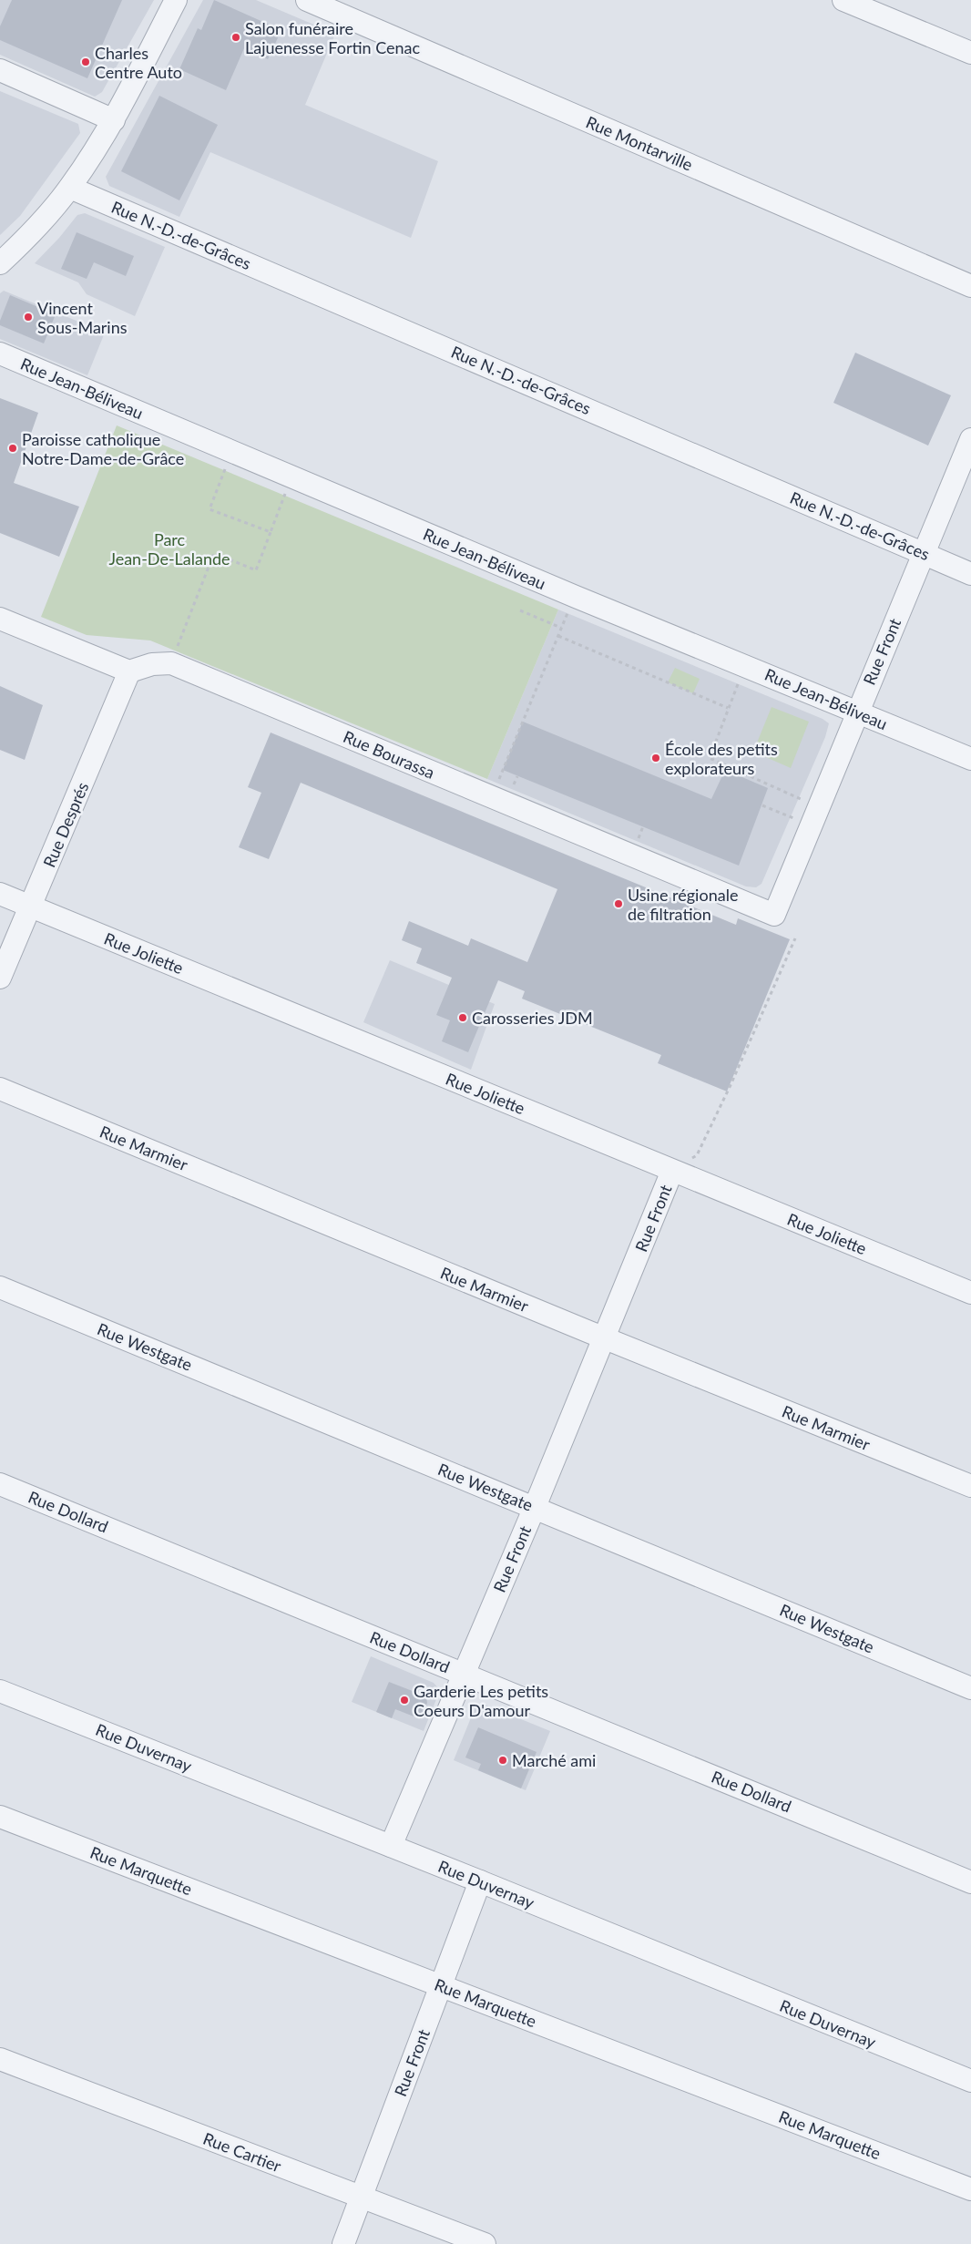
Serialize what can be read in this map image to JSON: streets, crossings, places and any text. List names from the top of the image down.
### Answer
{
  "streets": {
    "street": [
      "Rue Montarville",
      "Rue N.-D.-de-Grâces",
      "Rue Jean-Béliveau",
      "Rue Front",
      "Rue Bourassa",
      "Rue Després",
      "Rue Joliette",
      "Rue Marmier",
      "Rue Westgate",
      "Rue Dollard",
      "Rue Duvernay",
      "Rue Marquette",
      "Rue Cartier"
    ]
  },
  "crossings": [
    ["Rue N.-D.-de-Grâces", "Rue Front"],
    ["Rue Jean-Béliveau", "Rue Front"],
    ["Rue Front", "Rue Bourassa"],
    ["Rue Front", "Rue Joliette"],
    ["Rue Front", "Rue Marmier"],
    ["Rue Front", "Rue Westgate"],
    ["Rue Front", "Rue Dollard"],
    ["Rue Front", "Rue Duvernay"],
    ["Rue Front", "Rue Marquette"],
    ["Rue Front", "Rue Cartier"],
    ["Rue Bourassa", "Rue Després"],
    ["Rue Després", "Rue Joliette"]
  ],
  "parks": ["Parc Jean-De-Lalande"],
  "places": [
    "Salon funéraire Lajuenesse Fortin Cenac",
    "Charles Centre Auto",
    "Vincent Sous-Marins",
    "Paroisse catholique Notre-Dame-de-Grâce",
    "École des petits explorateurs",
    "Usine régionale de filtration",
    "Carosseries JDM",
    "Garderie Les petits Coeurs D'amour",
    "Marché ami"
  ]
}
